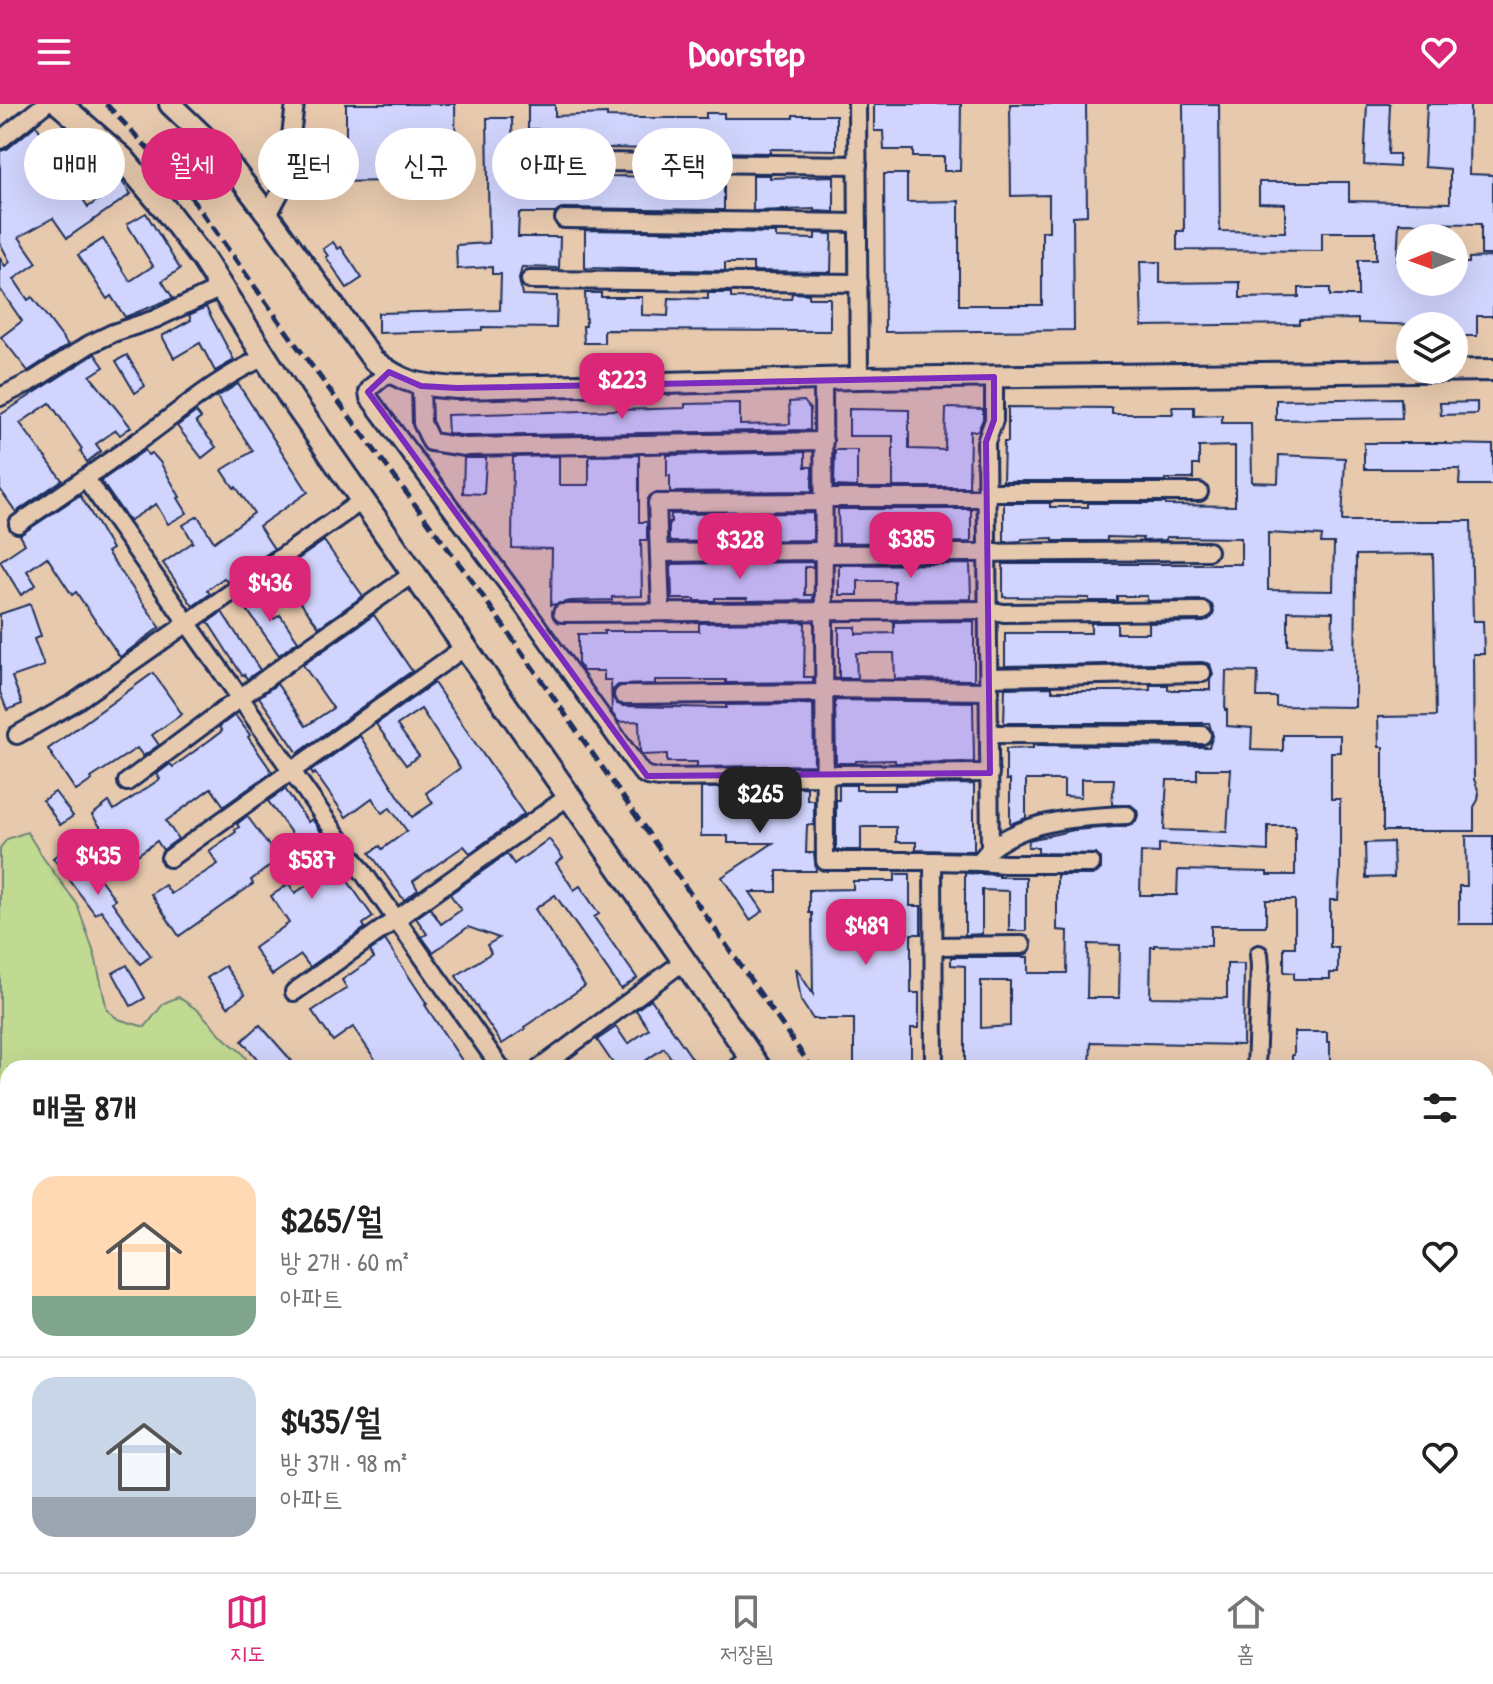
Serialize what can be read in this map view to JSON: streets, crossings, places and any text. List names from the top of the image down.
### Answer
{
  "north": "left",
  "page": {
    "header": "Doorstep",
    "chip": [
      "매매",
      "월세",
      "필터",
      "신규",
      "아파트",
      "주택"
    ],
    "price": [
      "$223",
      "$385",
      "$328",
      "$436",
      "$265",
      "$435",
      "$587",
      "$489"
    ],
    "heading": "매물 8개",
    "list": [
      {
        "name": "$265/월",
        "note": "방 2개 · 60 m² · 아파트"
      },
      {
        "name": "$435/월",
        "note": "방 3개 · 98 m² · 아파트"
      }
    ],
    "tabs": ["지도", "저장됨", "홈"]
  }
}
